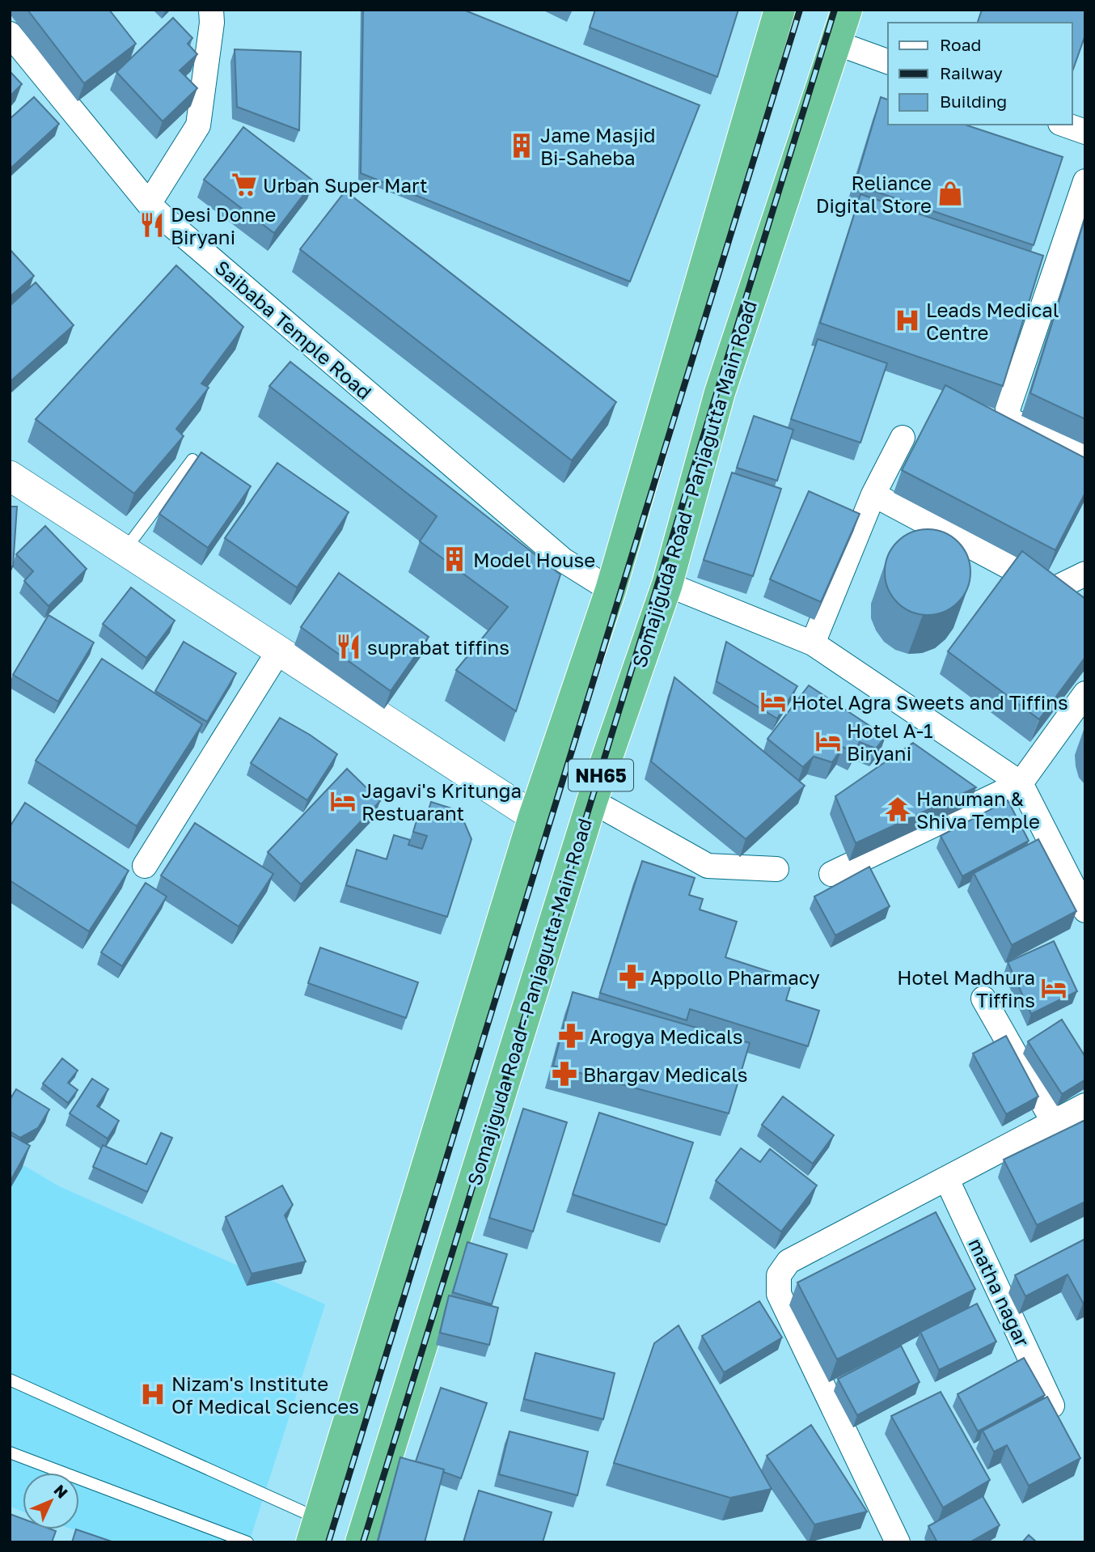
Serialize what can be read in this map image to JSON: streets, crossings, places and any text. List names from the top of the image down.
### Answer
{
  "streets": {
    "highway": ["Somajiguda Road - Panjagutta Main Road", "NH65"],
    "street": ["Saibaba Temple Road", "matha nagar"]
  },
  "crossings": [
    ["Saibaba Temple Road", "NH65"]
  ],
  "places": {
    "building": ["Jame Masjid Bi-Saheba", "Model House"],
    "supermarket": ["Urban Super Mart"],
    "shop": ["Reliance Digital Store"],
    "restaurant": ["Desi Donne Biryani", "suprabat tiffins"],
    "hospital": ["Leads Medical Centre", "Nizam's Institute Of Medical Sciences"],
    "hotel": [
      "Hotel Agra Sweets and Tiffins",
      "Hotel A-1 Biryani",
      "Jagavi's Kritunga Restuarant",
      "Hotel Madhura Tiffins"
    ],
    "temple": ["Hanuman & Shiva Temple"],
    "pharmacy": ["Appollo Pharmacy", "Arogya Medicals", "Bhargav Medicals"]
  },
  "legend": ["Road", "Railway", "Building"],
  "north": "top right"
}
